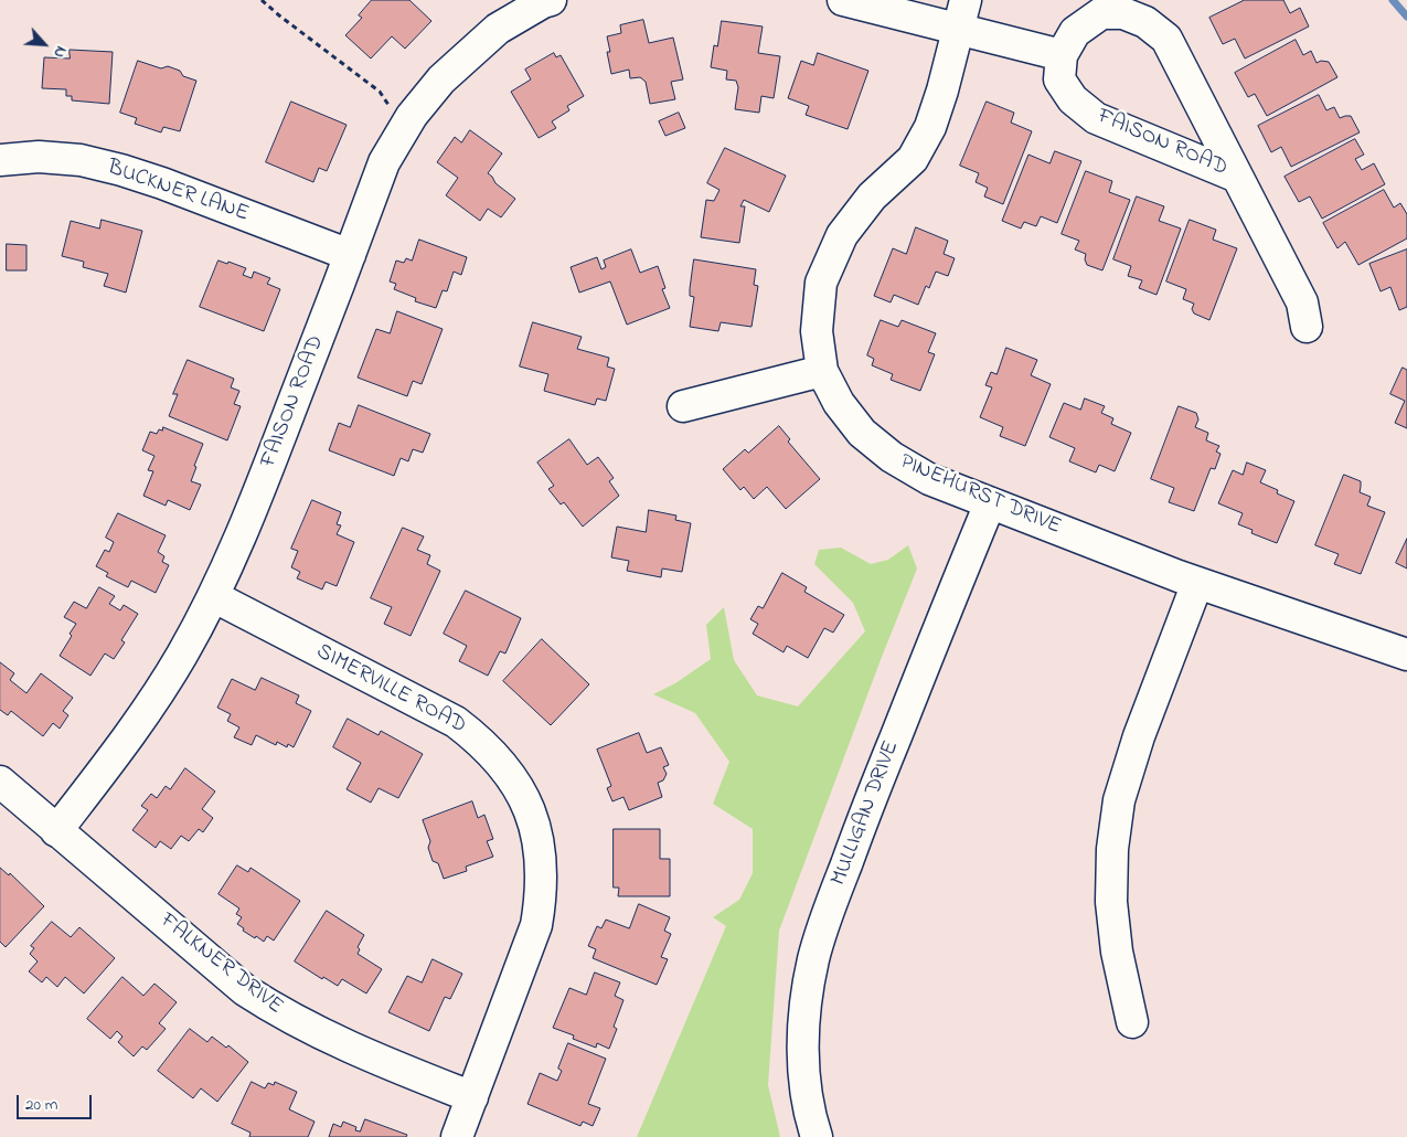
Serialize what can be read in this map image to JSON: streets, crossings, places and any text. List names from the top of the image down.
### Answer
{
  "streets": {
    "street": [
      "FAISON ROAD",
      "BUCKNER LANE",
      "PINEHURST DRIVE",
      "SIMERVILLE ROAD",
      "MULLIGAN DRIVE",
      "FALKNER DRIVE"
    ]
  },
  "crossings": [
    ["FAISON ROAD", "BUCKNER LANE"],
    ["FAISON ROAD", "SIMERVILLE ROAD"],
    ["FAISON ROAD", "FALKNER DRIVE"],
    ["PINEHURST DRIVE", "MULLIGAN DRIVE"],
    ["SIMERVILLE ROAD", "FALKNER DRIVE"]
  ],
  "scale_bar": "20 m",
  "north": "bottom right"
}
